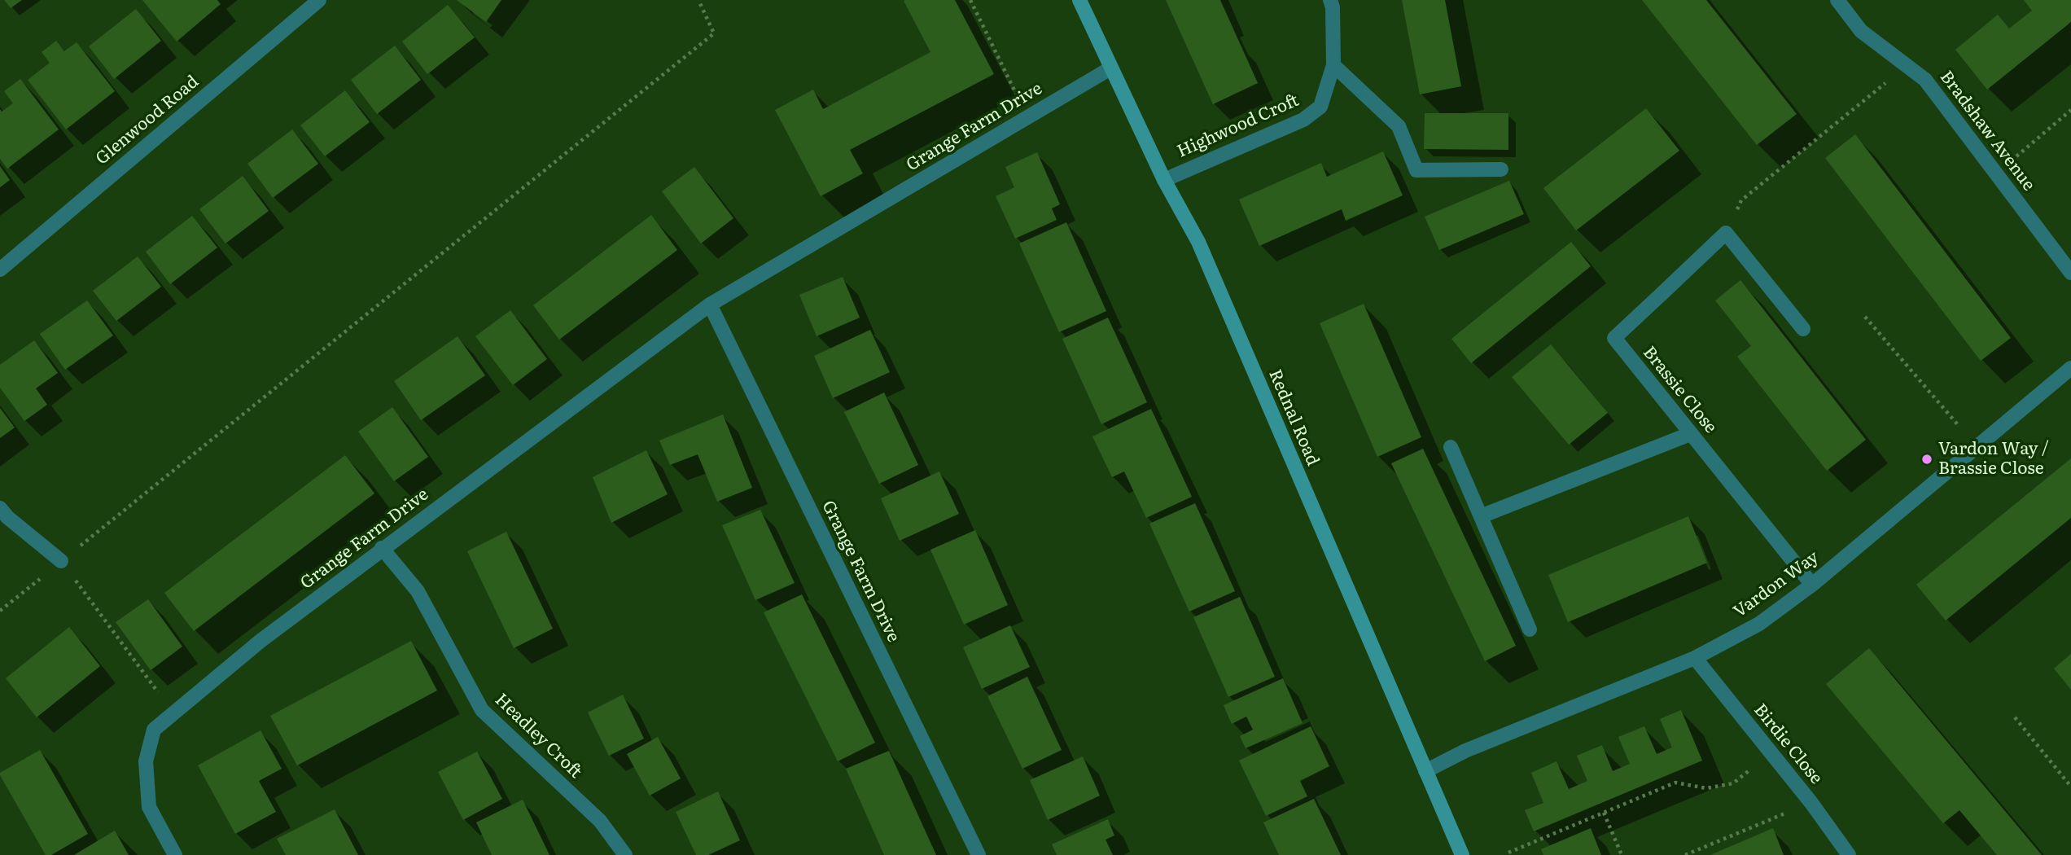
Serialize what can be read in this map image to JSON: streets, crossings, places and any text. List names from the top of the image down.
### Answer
{
  "streets": {
    "street": [
      "Glenwood Road",
      "Highwood Croft",
      "Grange Farm Drive",
      "Bradshaw Avenue",
      "Brassie Close",
      "Rednal Road",
      "Vardon Way",
      "Headley Croft",
      "Birdie Close"
    ]
  },
  "crossings": [
    ["Highwood Croft", "Rednal Road"],
    ["Grange Farm Drive", "Rednal Road"],
    ["Grange Farm Drive", "Headley Croft"],
    ["Brassie Close", "Vardon Way"],
    ["Rednal Road", "Vardon Way"],
    ["Vardon Way", "Birdie Close"]
  ],
  "places": ["Vardon Way / Brassie Close"]
}
